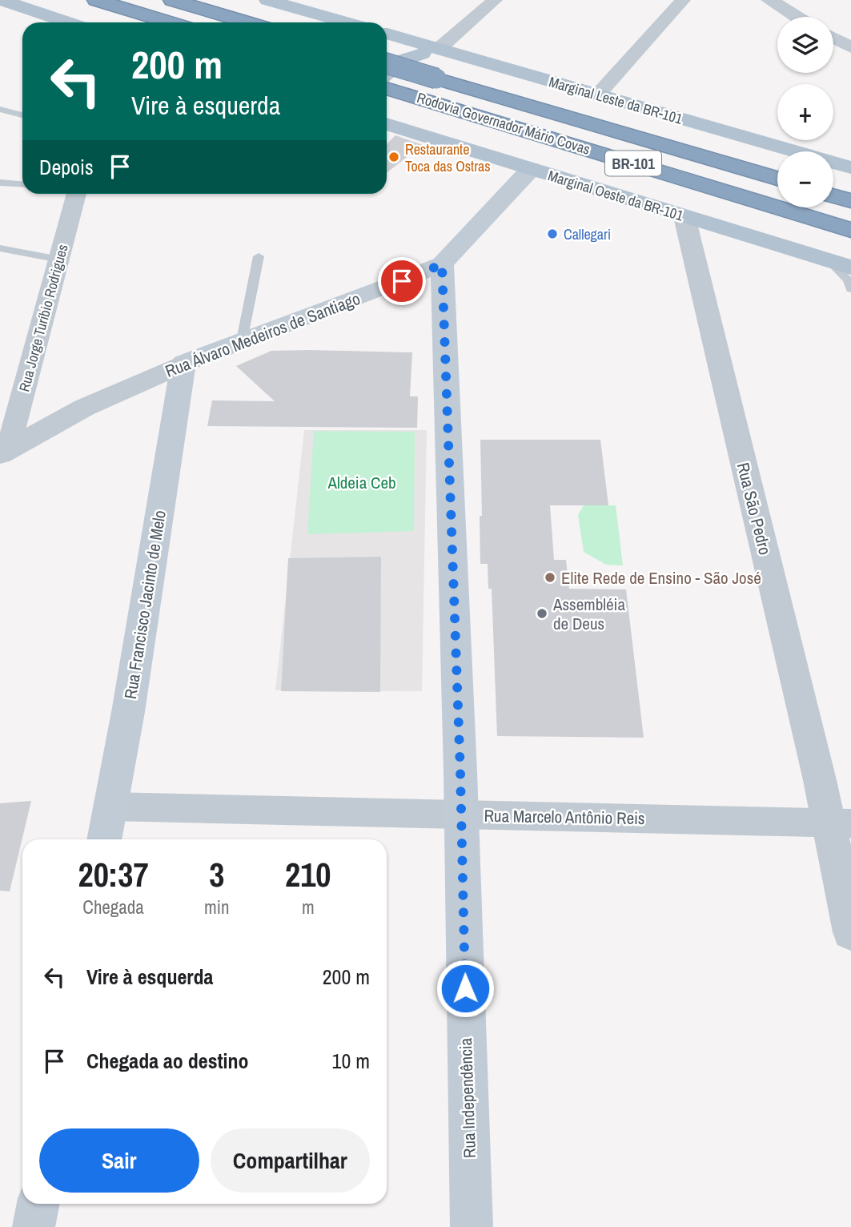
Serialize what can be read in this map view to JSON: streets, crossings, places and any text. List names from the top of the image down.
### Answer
{
  "streets": {
    "highway": ["Rodovia Governador Mário Covas", "BR-101"],
    "main road": [
      "Marginal Leste da BR-101",
      "Marginal Oeste da BR-101",
      "Rua Álvaro Medeiros de Santiago",
      "Rua Francisco Jacinto de Melo",
      "Rua Independência"
    ],
    "street": ["Rua Jorge Turíbio Rodrigues", "Rua São Pedro", "Rua Marcelo Antônio Reis"]
  },
  "crossings": [
    ["Marginal Oeste da BR-101", "Rua Álvaro Medeiros de Santiago"],
    ["Marginal Oeste da BR-101", "Rua São Pedro"],
    ["Rua Jorge Turíbio Rodrigues", "Rua Álvaro Medeiros de Santiago"],
    ["Rua Álvaro Medeiros de Santiago", "Rua Francisco Jacinto de Melo"],
    ["Rua Álvaro Medeiros de Santiago", "Rua Independência"],
    ["Rua São Pedro", "Rua Marcelo Antônio Reis"],
    ["Rua Francisco Jacinto de Melo", "Rua Marcelo Antônio Reis"],
    ["Rua Marcelo Antônio Reis", "Rua Independência"]
  ],
  "parks": ["Aldeia Ceb"],
  "places": [
    "Restaurante Toca das Ostras",
    "Callegari",
    "Elite Rede de Ensino - São José",
    "Assembléia de Deus"
  ],
  "page": {
    "map_buttons": ["+", "−"],
    "turn": ["200 m", "Vire à esquerda"],
    "then": "Depois",
    "eta": [
      "20:37",
      "Chegada",
      "3",
      "min",
      "210",
      "m"
    ],
    "list": [
      {
        "name": "Vire à esquerda",
        "value": "200 m"
      },
      {
        "name": "Chegada ao destino",
        "value": "10 m"
      }
    ],
    "buttons": ["Sair", "Compartilhar"]
  }
}
